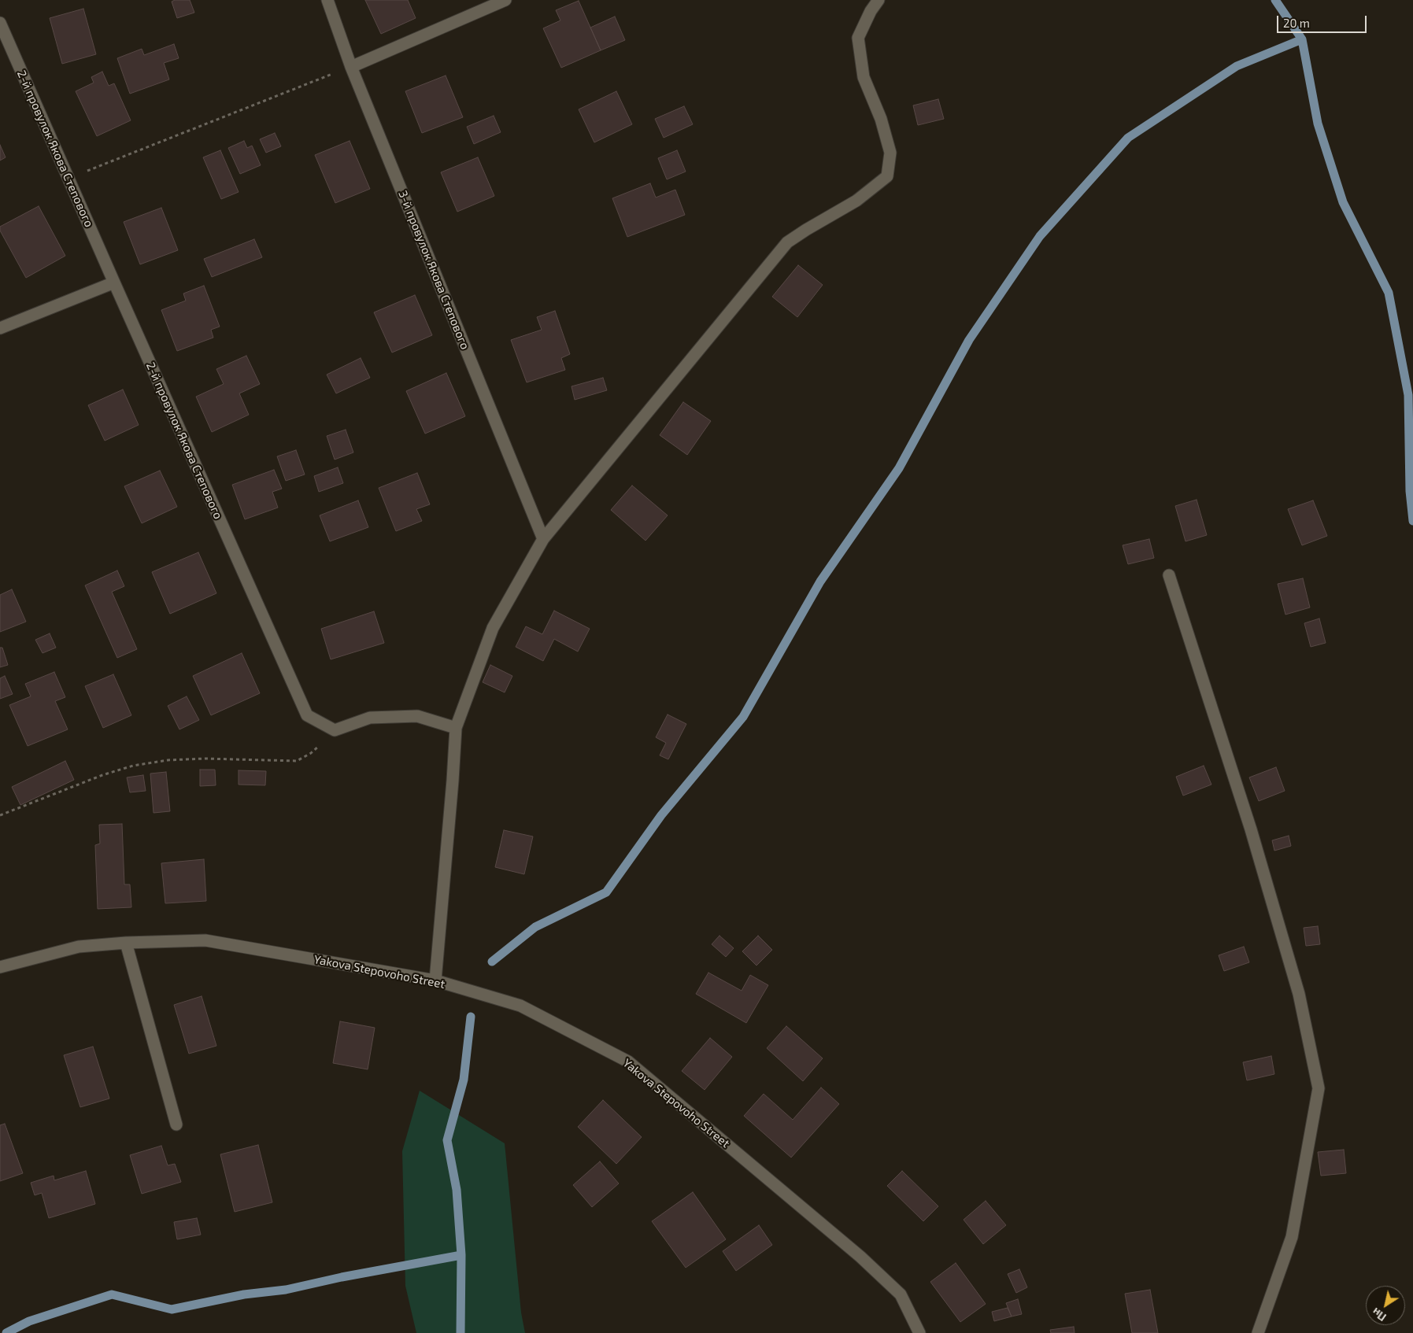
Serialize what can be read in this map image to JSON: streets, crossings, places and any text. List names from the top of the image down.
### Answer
{
  "streets": {
    "street": ["2-й провулок Якова Степового", "3-й провулок Якова Степового", "Yakova Stepovoho Street"]
  },
  "scale_bar": "20 m",
  "north": "bottom left"
}
